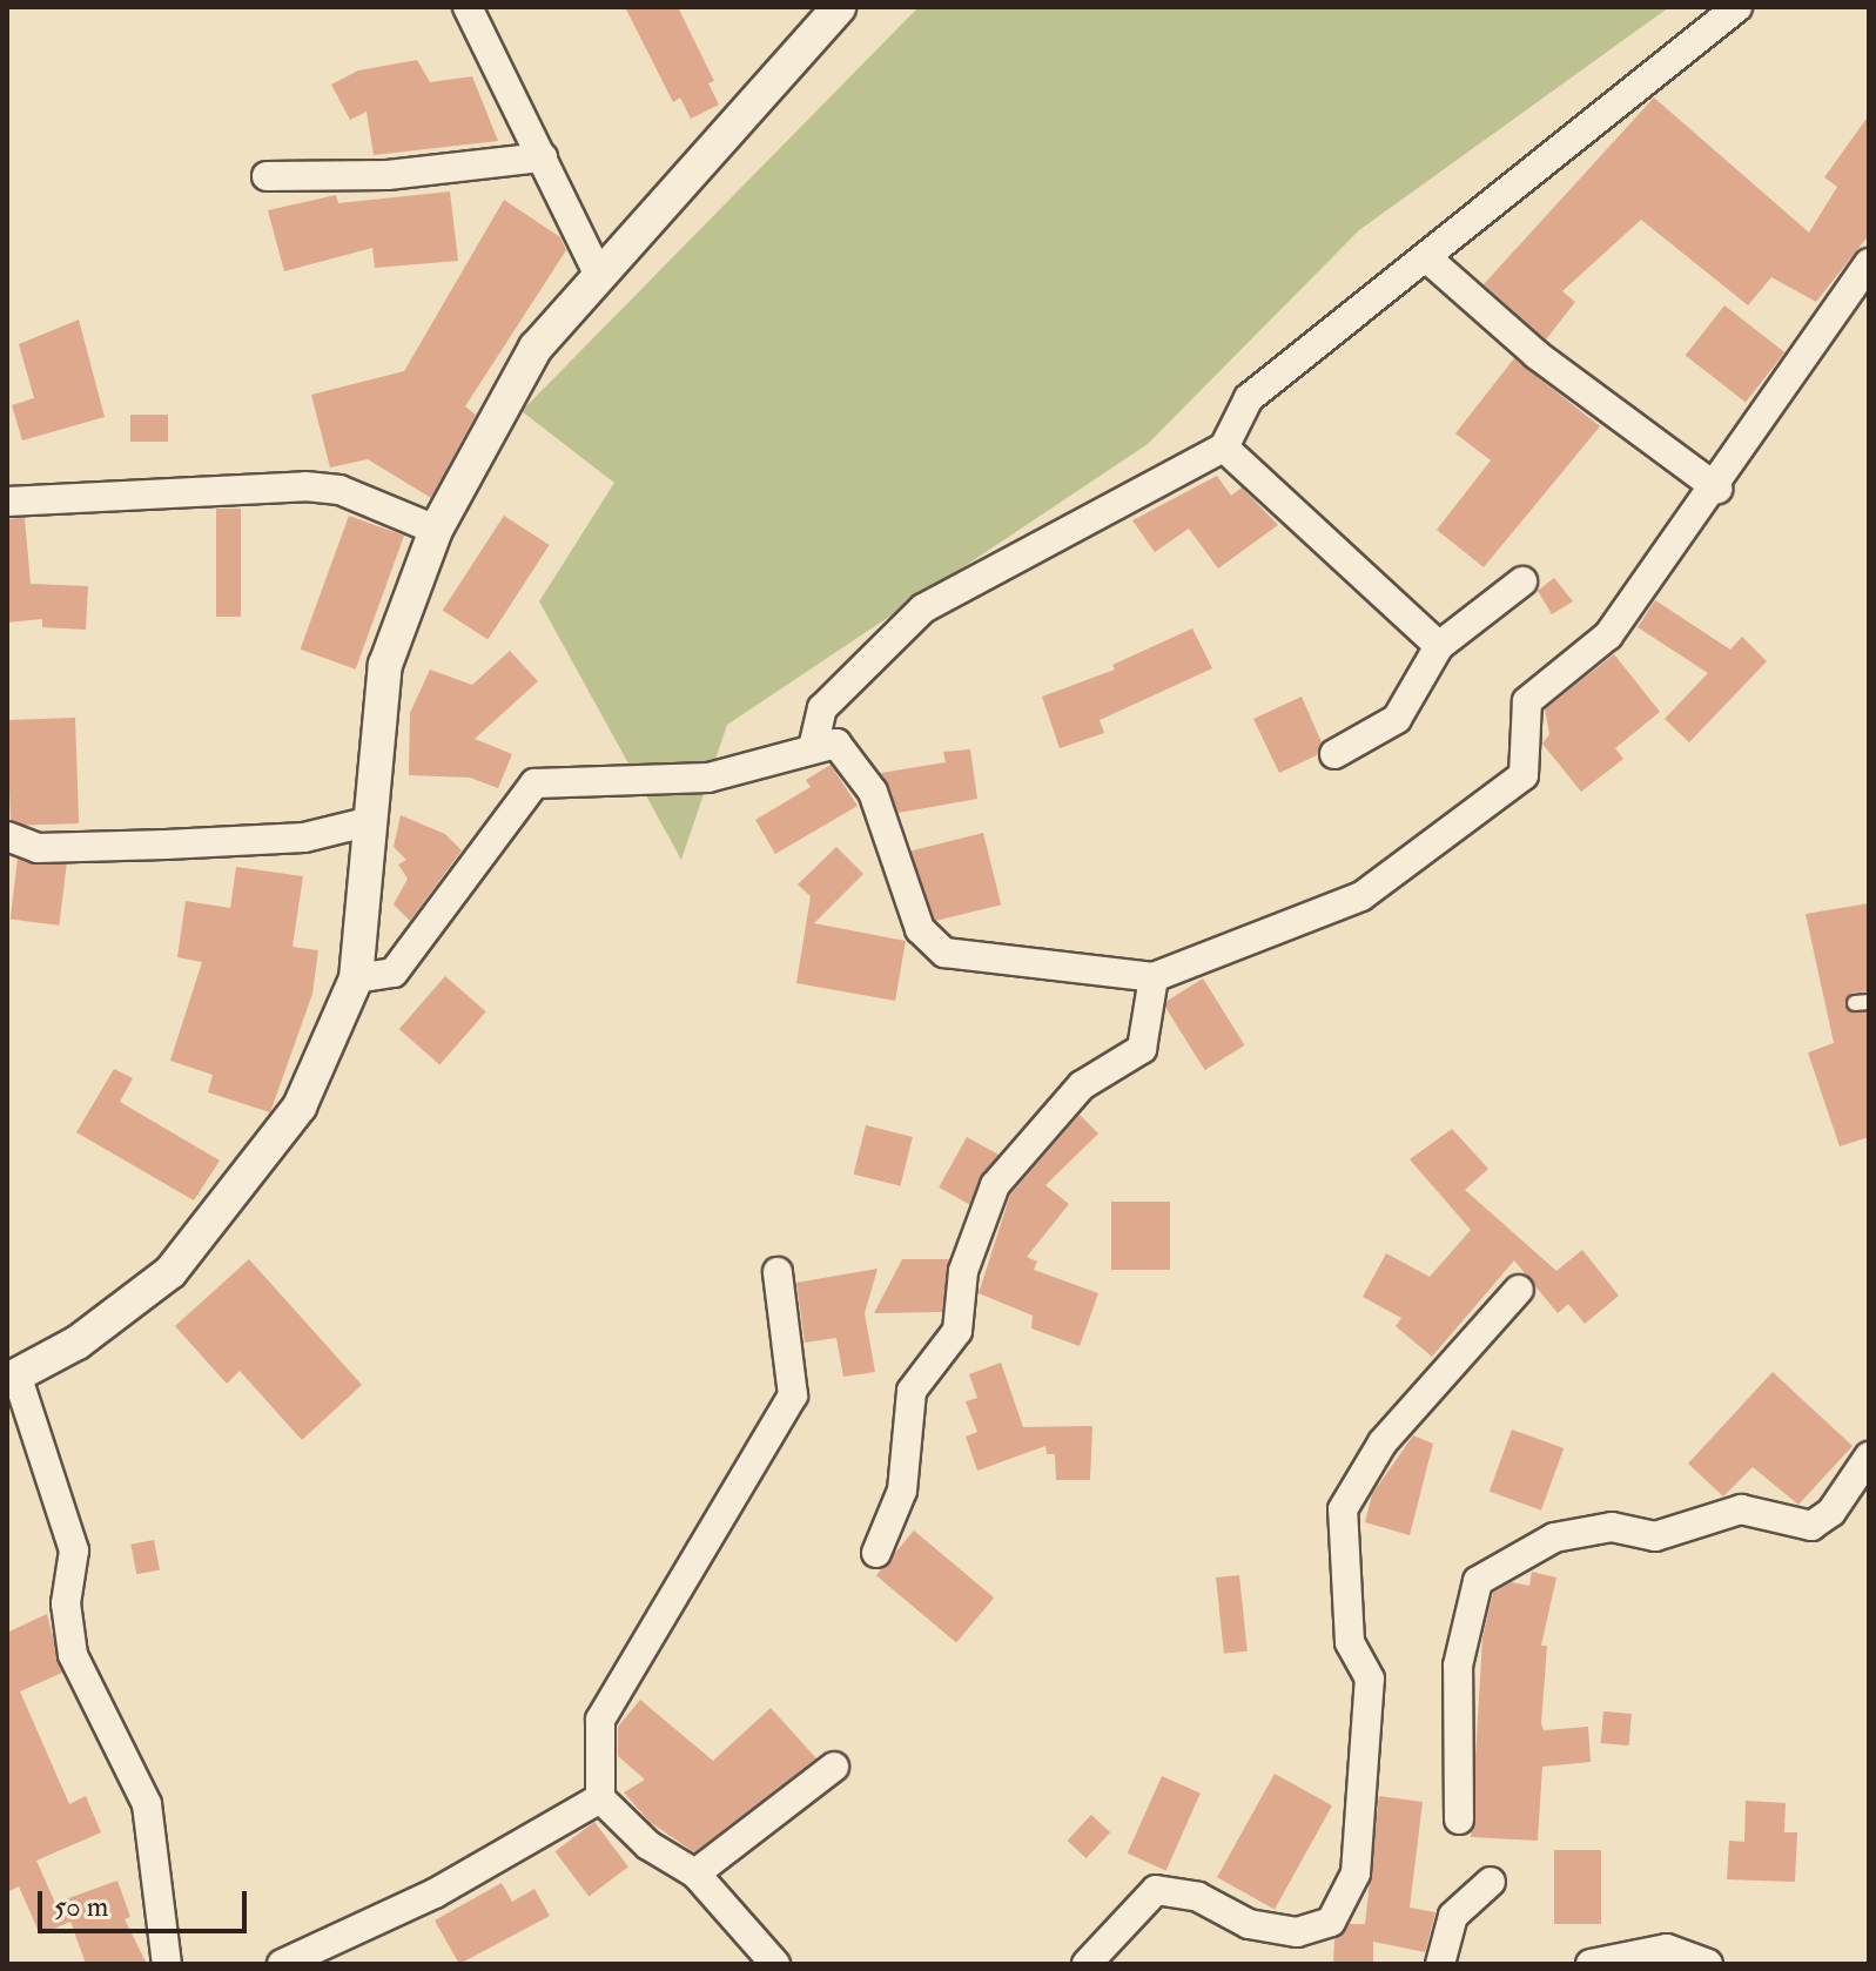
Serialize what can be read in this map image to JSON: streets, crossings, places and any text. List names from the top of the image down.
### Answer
{
  "scale_bar": "50 m"
}
